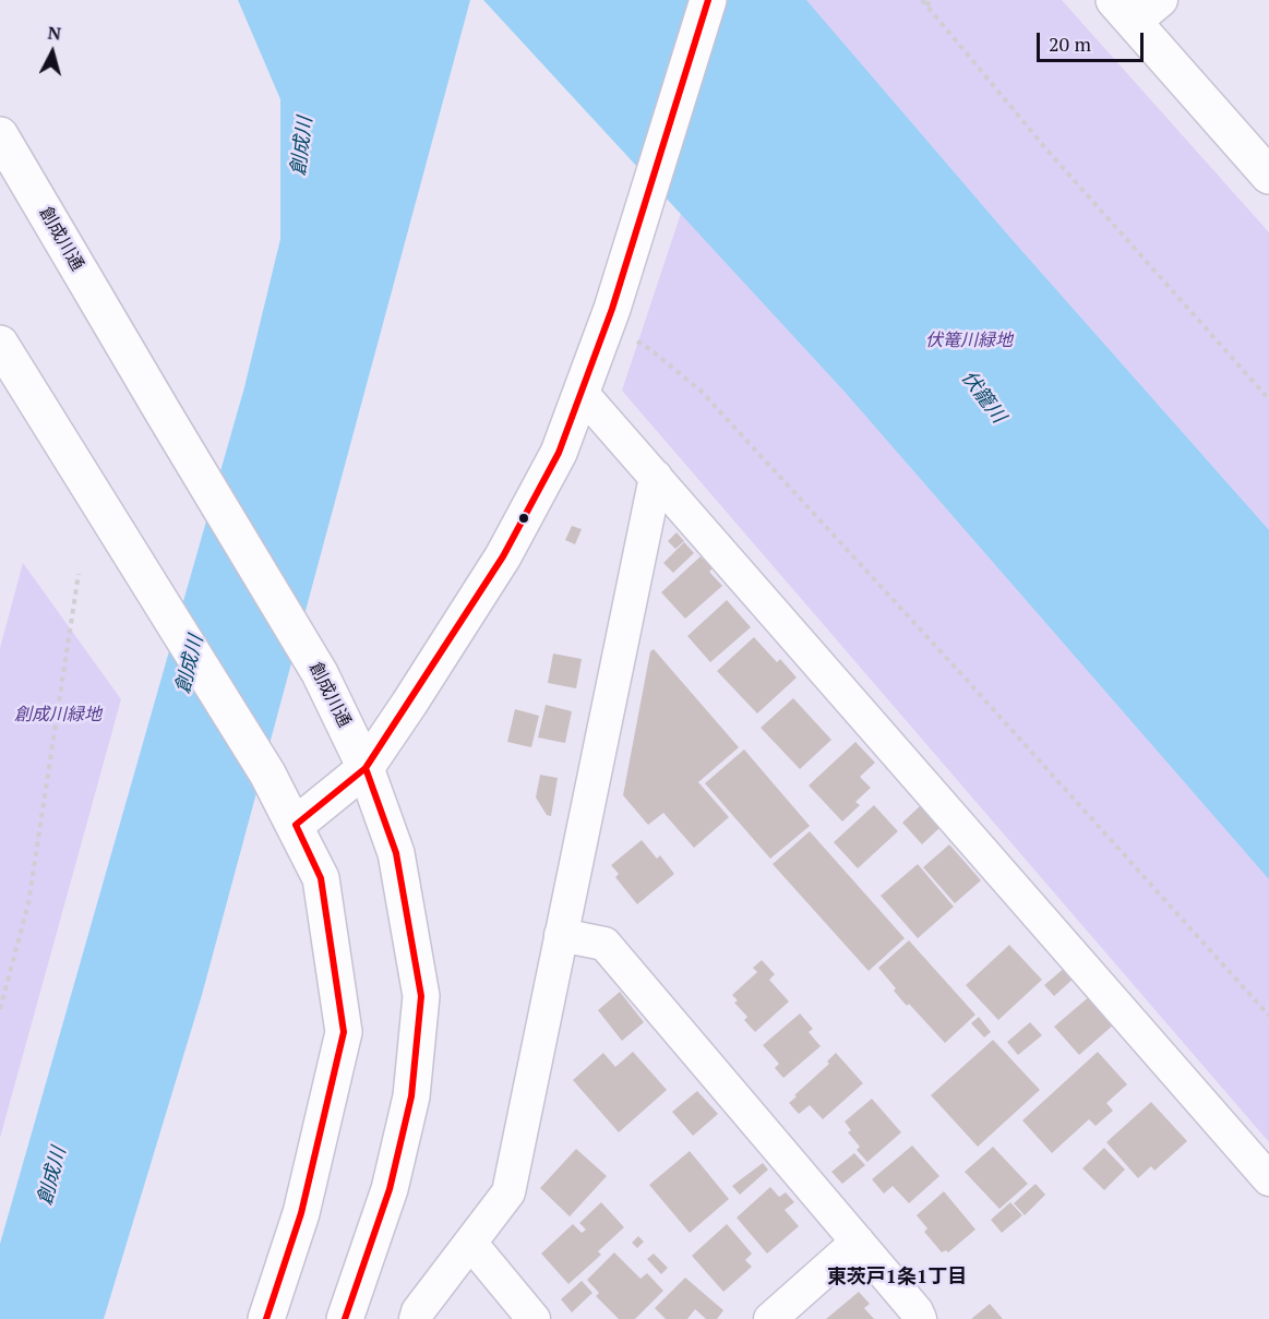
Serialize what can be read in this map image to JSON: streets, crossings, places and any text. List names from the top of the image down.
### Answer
{
  "streets": {
    "main road": ["創成川通"]
  },
  "districts": ["東茨戸1条1丁目"],
  "water": ["創成川", "伏籠川"],
  "parks": ["伏篭川緑地", "創成川緑地"],
  "scale_bar": "20 m",
  "north": "top"
}
